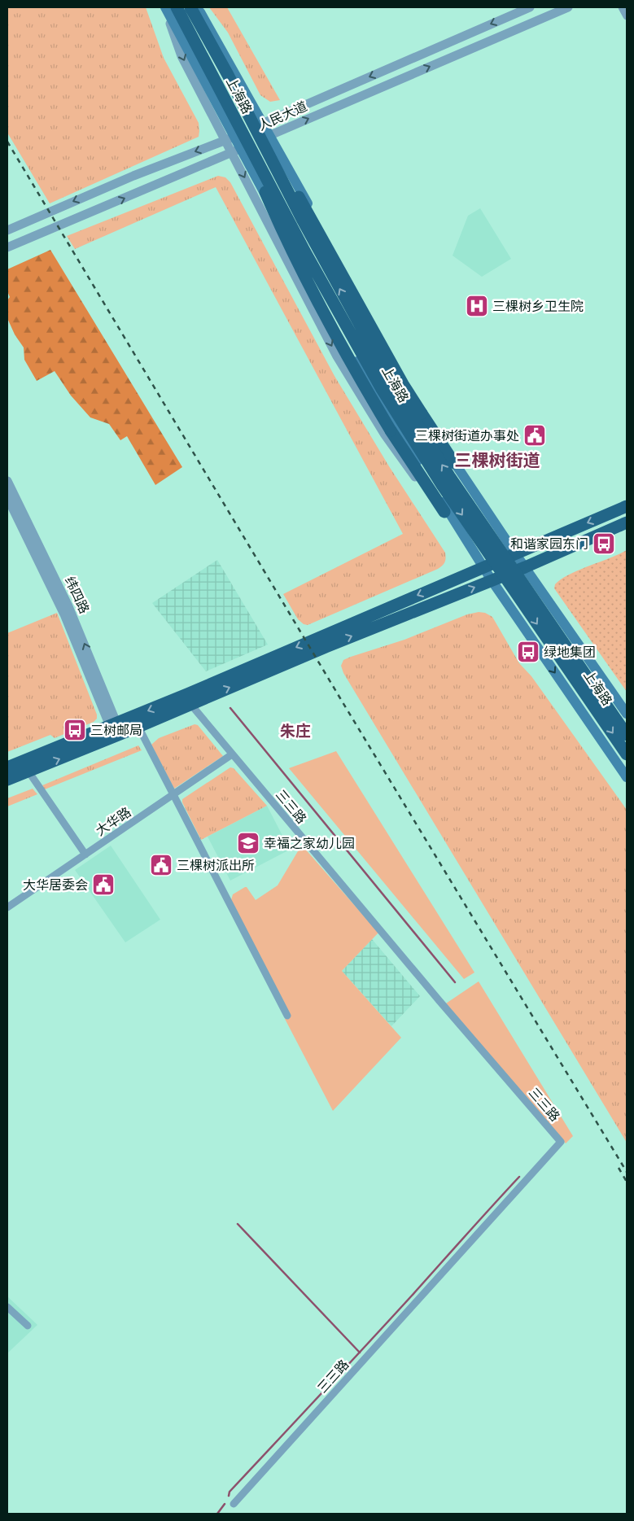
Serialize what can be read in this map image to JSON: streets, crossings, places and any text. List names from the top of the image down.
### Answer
{
  "streets": {
    "highway": ["上海路"],
    "street": [
      "人民大道",
      "纬四路",
      "三三路",
      "大华路"
    ]
  },
  "crossings": [
    ["上海路", "人民大道"],
    ["三三路", "大华路"]
  ],
  "districts": ["三棵树街道", "朱庄"],
  "places": {
    "hospital": ["三棵树乡卫生院"],
    "public building": ["三棵树街道办事处", "三棵树派出所", "大华居委会"],
    "bus stop": ["和谐家园东门", "绿地集团", "三树邮局"],
    "school or university": ["幸福之家幼儿园"]
  }
}
